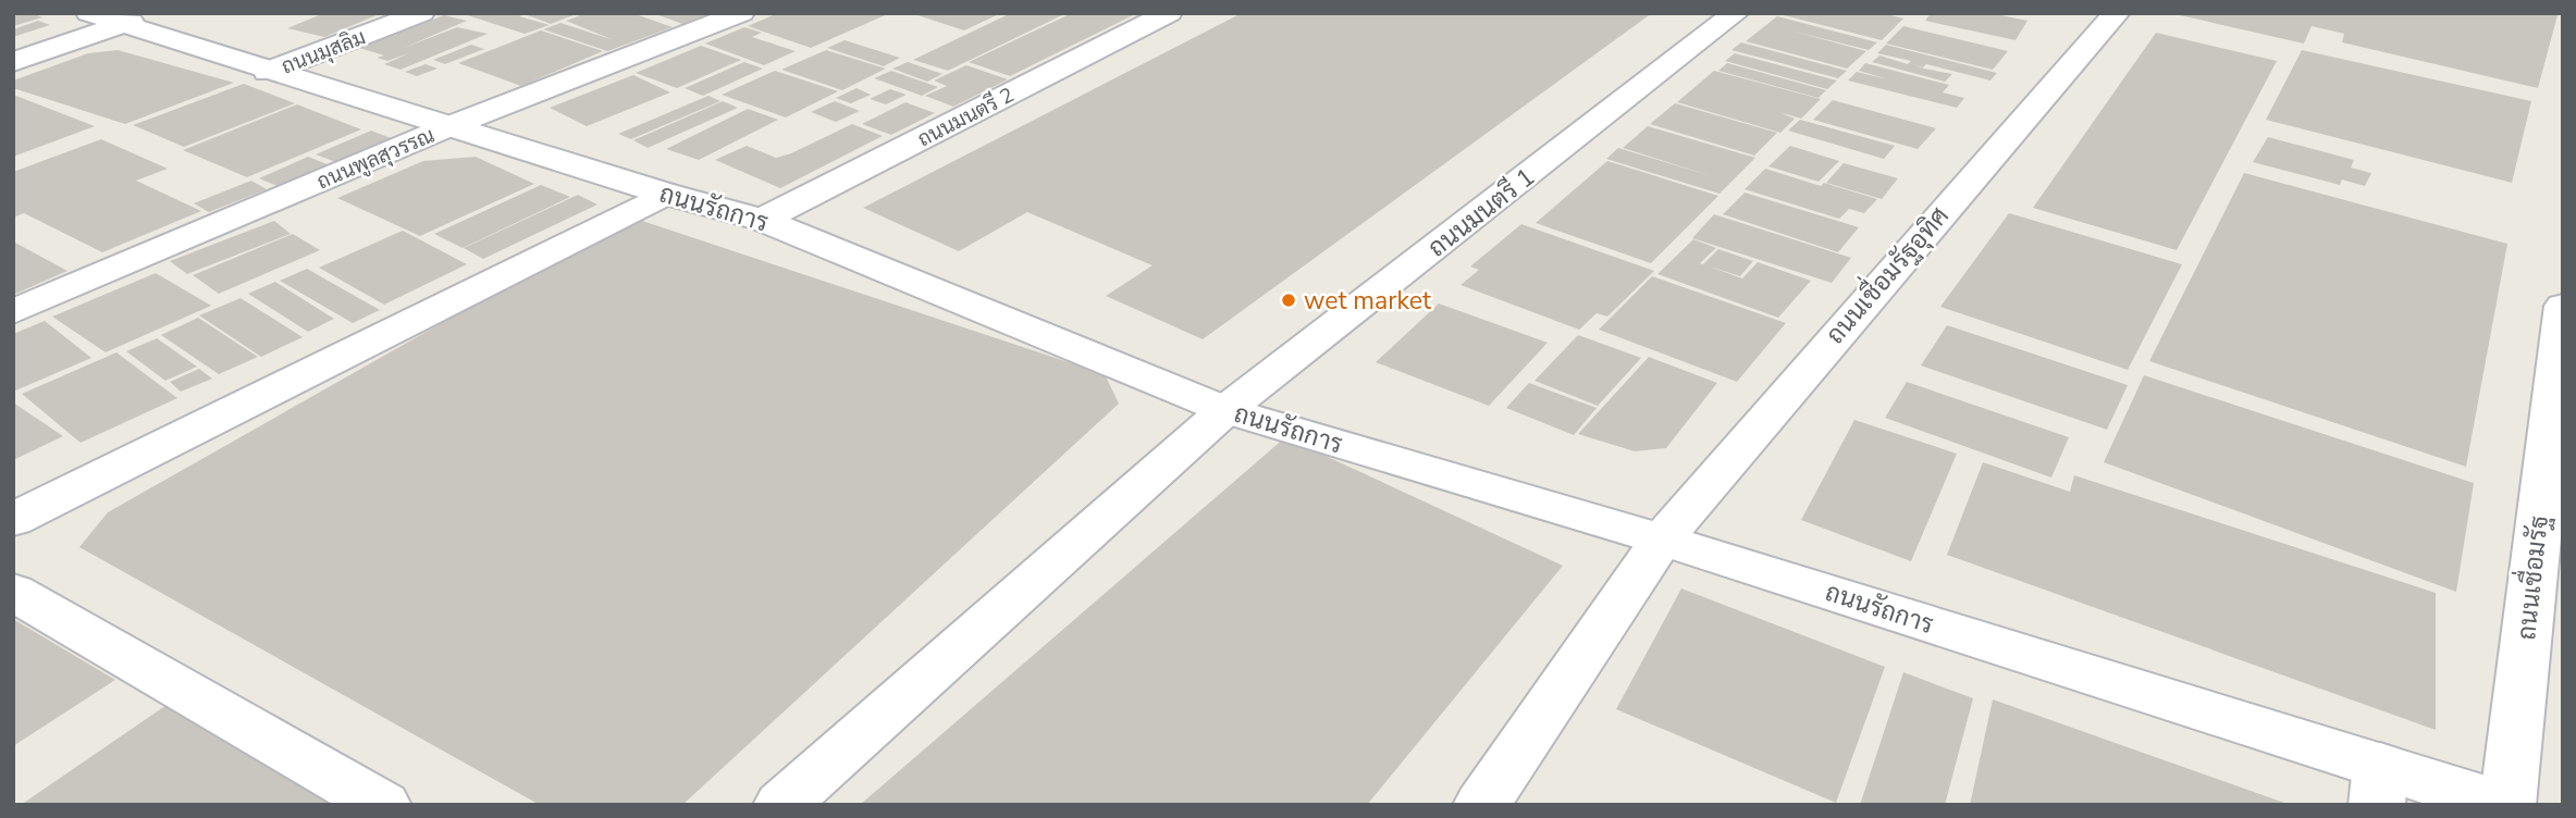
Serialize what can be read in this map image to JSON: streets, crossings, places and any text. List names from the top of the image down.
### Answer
{
  "streets": {
    "street": [
      "ถนนมุสลิม",
      "ถนนมนตรี 2",
      "ถนนพูลสุวรรณ",
      "ถนนรัถการ",
      "ถนนมนตรี 1",
      "ถนนเชื่อมรัฐอุทิศ",
      "ถนนเชื่อมรัฐ"
    ]
  },
  "crossings": [
    ["ถนนมุสลิม", "ถนนรัถการ"],
    ["ถนนมนตรี 2", "ถนนรัถการ"],
    ["ถนนพูลสุวรรณ", "ถนนรัถการ"],
    ["ถนนรัถการ", "ถนนมนตรี 1"],
    ["ถนนรัถการ", "ถนนเชื่อมรัฐอุทิศ"],
    ["ถนนรัถการ", "ถนนเชื่อมรัฐ"]
  ],
  "places": ["wet market"]
}
